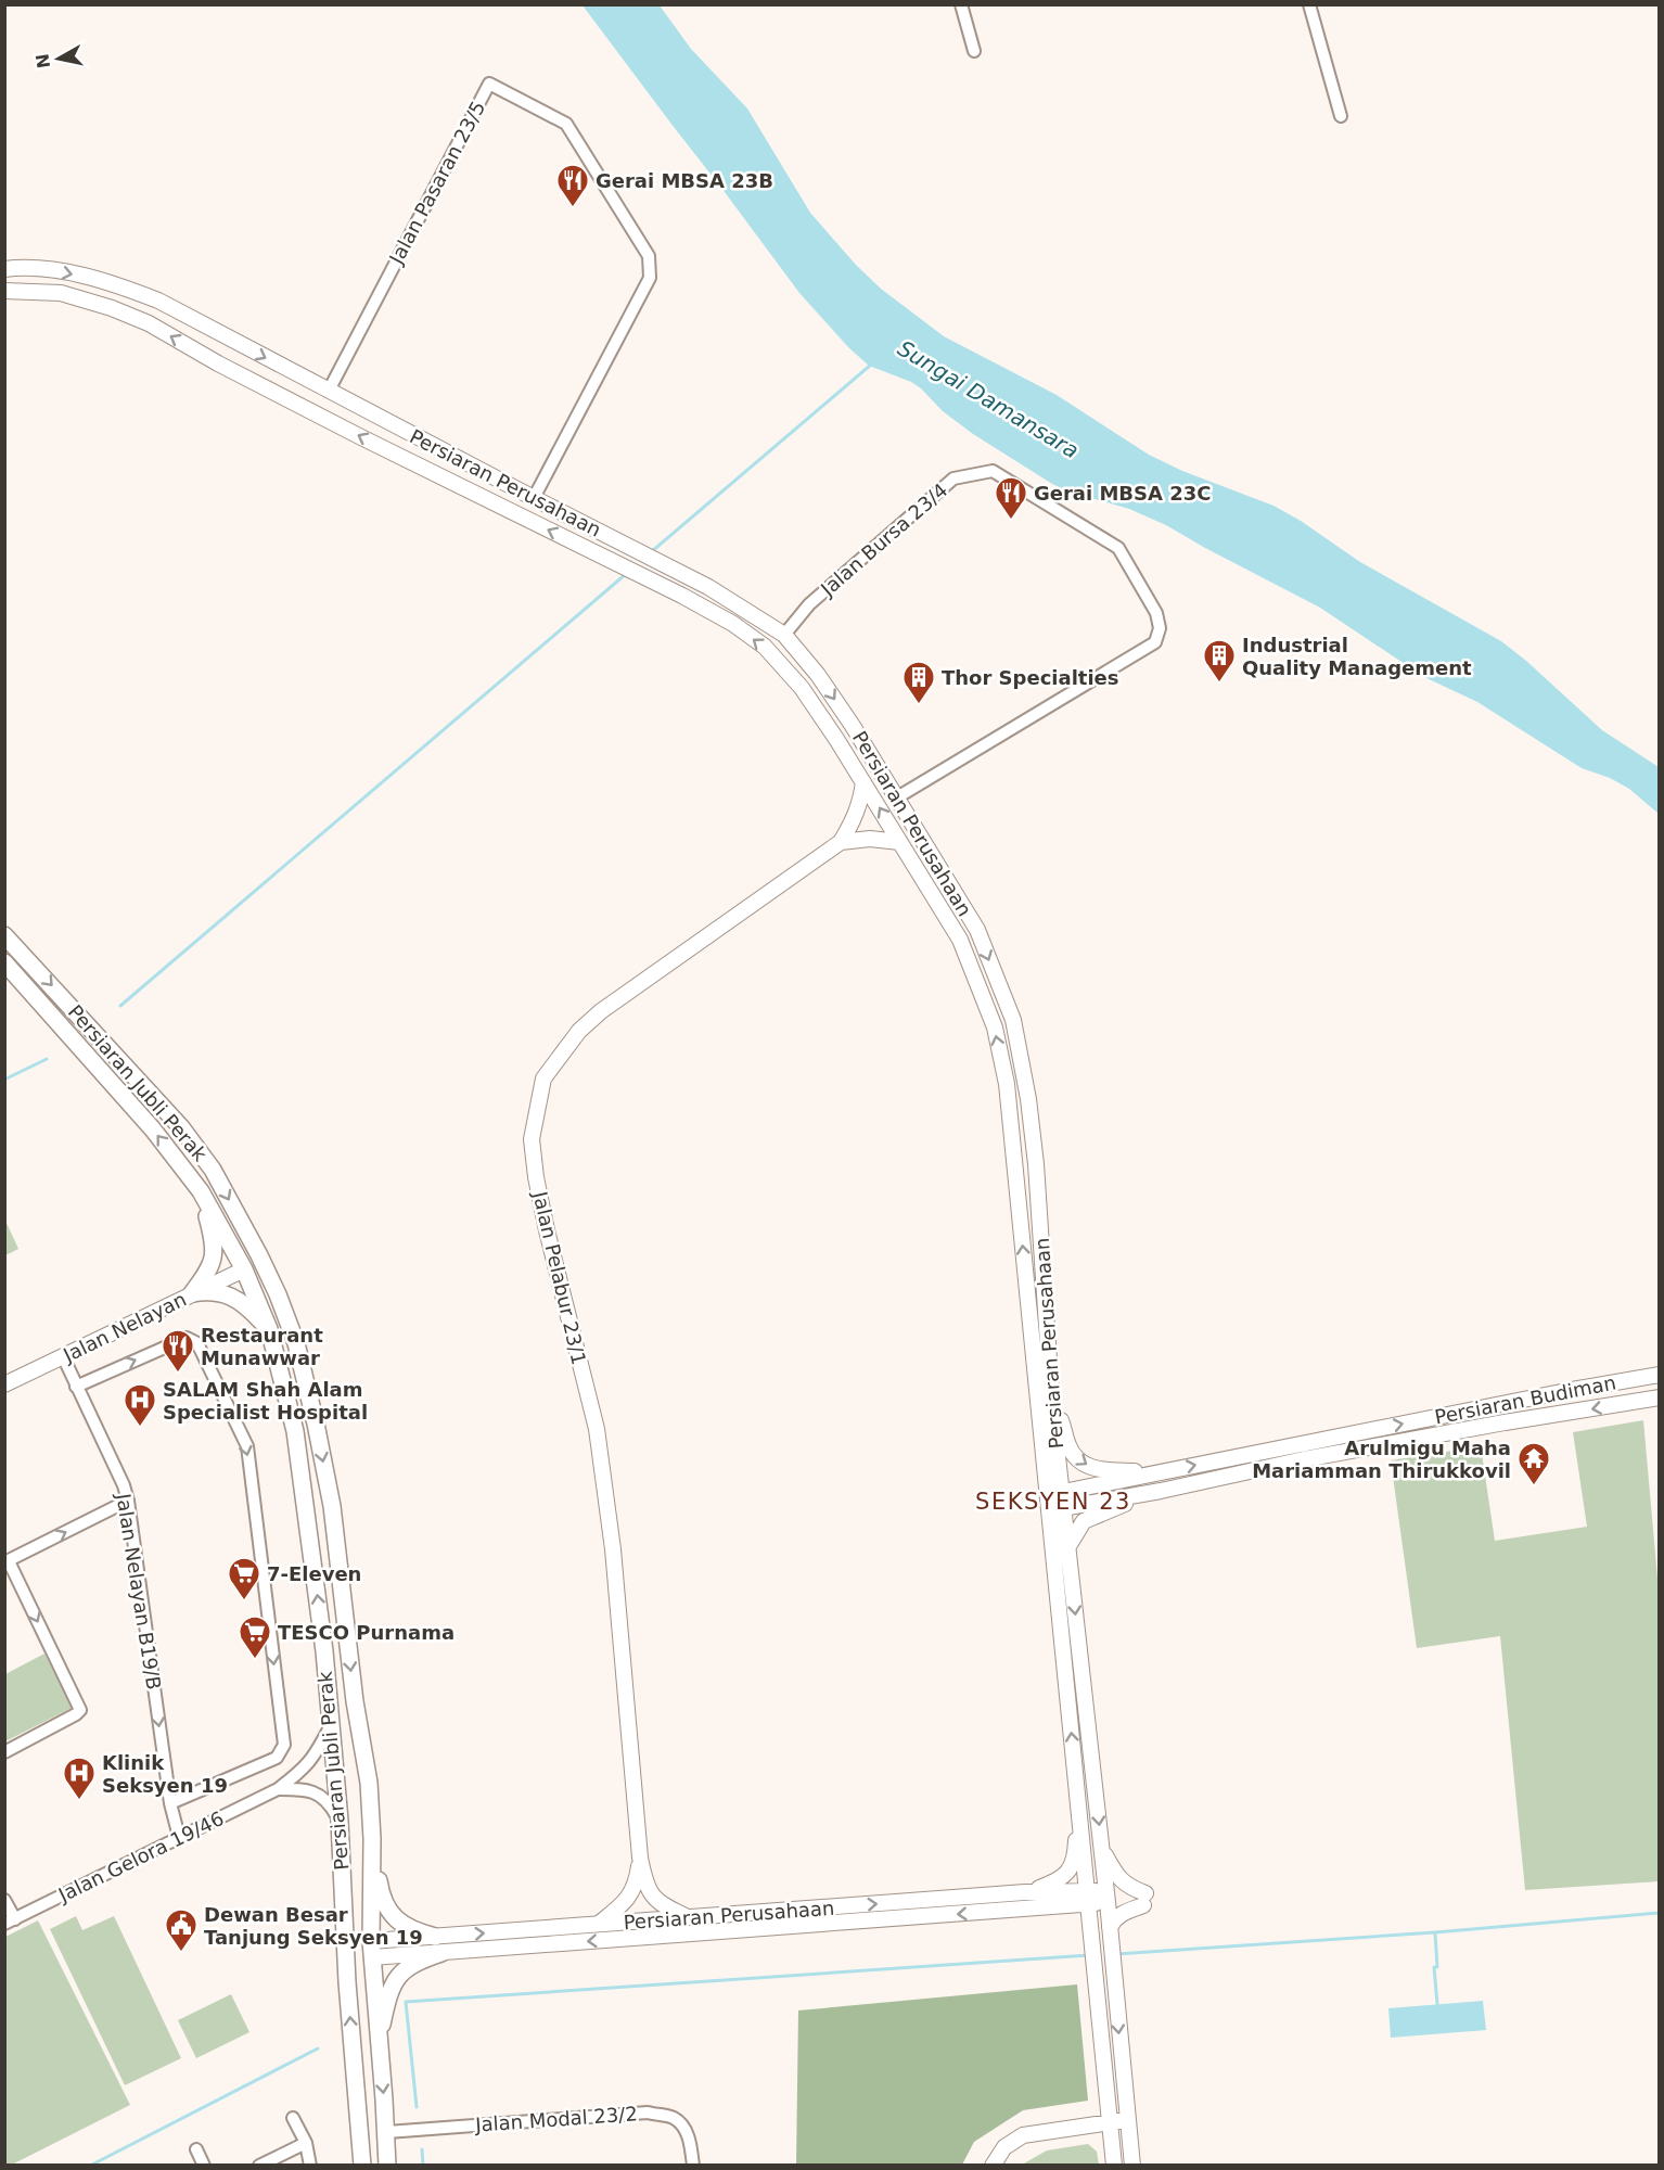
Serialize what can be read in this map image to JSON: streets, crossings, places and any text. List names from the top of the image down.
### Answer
{
  "streets": {
    "main road": [
      "Persiaran Perusahaan",
      "Persiaran Jubli Perak",
      "Jalan Pelabur 23/1",
      "Jalan Nelayan",
      "Persiaran Budiman"
    ],
    "street": [
      "Jalan Pasaran 23/5",
      "Jalan Bursa 23/4",
      "Jalan Nelayan B19/B",
      "Jalan Gelora 19/46",
      "Jalan Modal 23/2"
    ]
  },
  "crossings": [
    ["Jalan Pasaran 23/5", "Persiaran Perusahaan"],
    ["Persiaran Perusahaan", "Jalan Bursa 23/4"],
    ["Persiaran Perusahaan", "Persiaran Jubli Perak"],
    ["Persiaran Perusahaan", "Jalan Pelabur 23/1"],
    ["Persiaran Perusahaan", "Persiaran Budiman"],
    ["Persiaran Jubli Perak", "Jalan Nelayan"],
    ["Persiaran Jubli Perak", "Jalan Gelora 19/46"],
    ["Persiaran Jubli Perak", "Jalan Modal 23/2"],
    ["Jalan Nelayan", "Jalan Nelayan B19/B"],
    ["Jalan Nelayan B19/B", "Jalan Gelora 19/46"]
  ],
  "one_way": ["Jalan Nelayan B19/B"],
  "districts": ["SEKSYEN 23"],
  "water": ["Sungai Damansara"],
  "places": {
    "restaurant": ["Gerai MBSA 23B", "Gerai MBSA 23C", "Restaurant Munawwar"],
    "building": ["Industrial Quality Management", "Thor Specialties"],
    "hospital": ["SALAM Shah Alam Specialist Hospital", "Klinik Seksyen 19"],
    "temple": ["Arulmigu Maha Mariamman Thirukkovil"],
    "supermarket": ["7-Eleven", "TESCO Purnama"],
    "public building": ["Dewan Besar Tanjung Seksyen 19"]
  },
  "north": "left"
}
